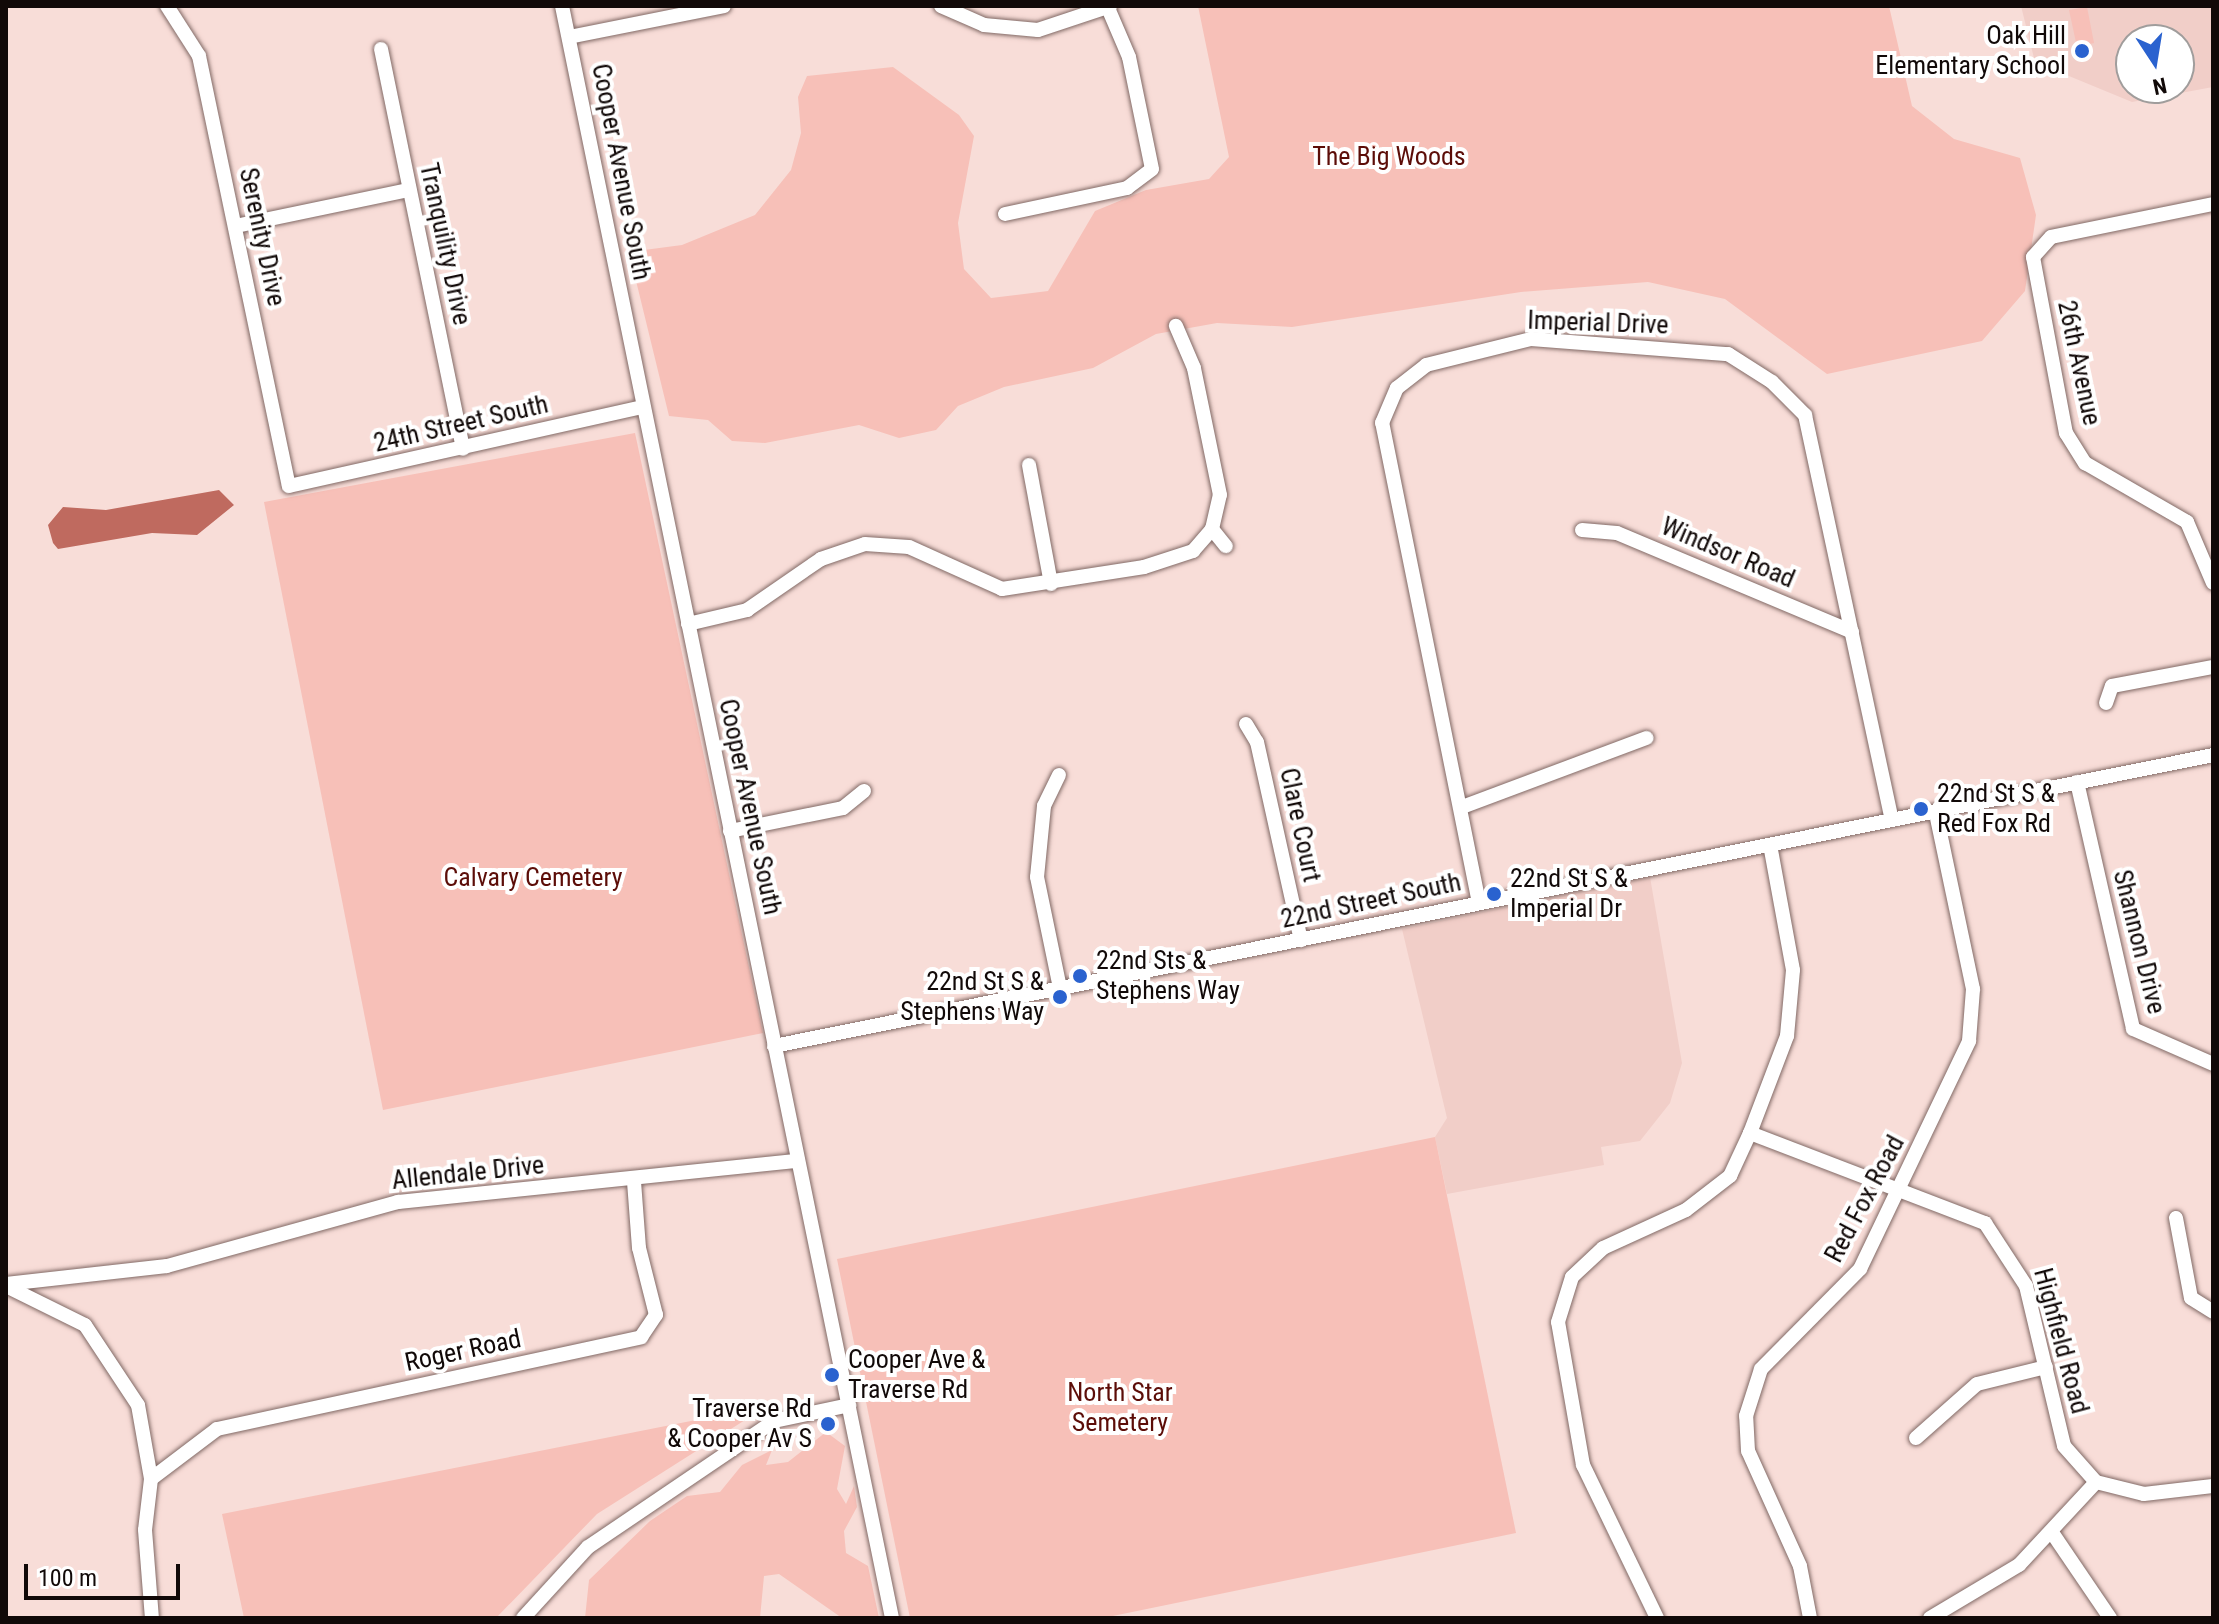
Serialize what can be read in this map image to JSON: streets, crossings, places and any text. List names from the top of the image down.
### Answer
{
  "streets": {
    "street": [
      "Cooper Avenue South",
      "Serenity Drive",
      "Tranquility Drive",
      "Imperial Drive",
      "26th Avenue",
      "24th Street South",
      "Windsor Road",
      "Clare Court",
      "22nd Street South",
      "Shannon Drive",
      "Allendale Drive",
      "Red Fox Road",
      "Highfield Road",
      "Roger Road"
    ]
  },
  "crossings": [
    ["Cooper Avenue South", "24th Street South"],
    ["Cooper Avenue South", "22nd Street South"],
    ["Cooper Avenue South", "Allendale Drive"],
    ["Serenity Drive", "24th Street South"],
    ["Tranquility Drive", "24th Street South"],
    ["Imperial Drive", "Windsor Road"],
    ["Imperial Drive", "22nd Street South"],
    ["Clare Court", "22nd Street South"],
    ["22nd Street South", "Shannon Drive"],
    ["22nd Street South", "Red Fox Road"],
    ["Allendale Drive", "Roger Road"],
    ["Red Fox Road", "Highfield Road"]
  ],
  "parks": ["The Big Woods", "Calvary Cemetery", "North Star Semetery"],
  "places": [
    "Oak Hill Elementary School",
    "22nd St S & Red Fox Rd",
    "22nd St S & Imperial Dr",
    "22nd Sts & Stephens Way",
    "22nd St S & Stephens Way",
    "Cooper Ave & Traverse Rd",
    "Traverse Rd & Cooper Av S"
  ],
  "scale_bar": "100 m",
  "north": "bottom"
}
